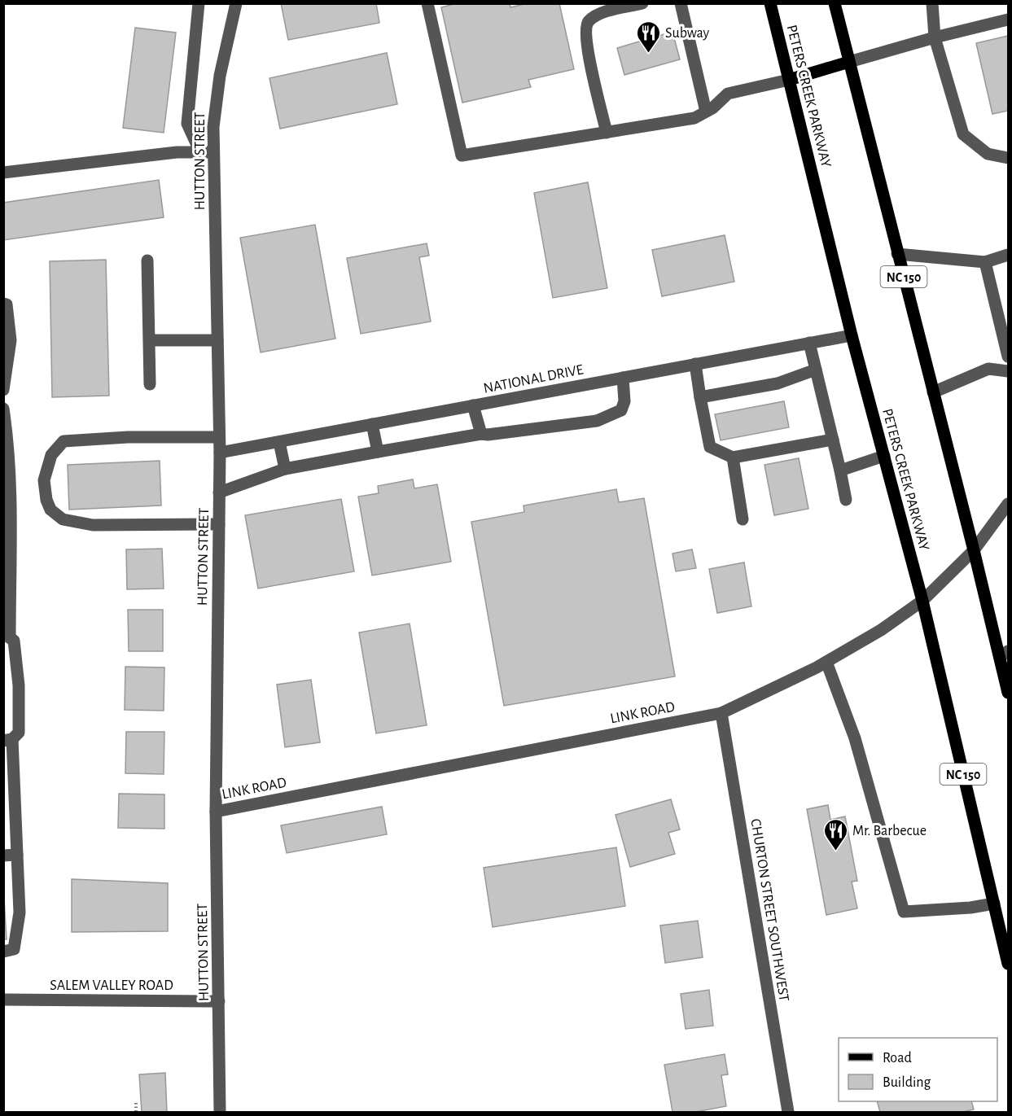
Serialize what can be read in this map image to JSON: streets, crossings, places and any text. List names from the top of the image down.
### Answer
{
  "streets": {
    "main road": ["PETERS CREEK PARKWAY", "NC 150"],
    "street": [
      "HUTTON STREET",
      "NATIONAL DRIVE",
      "LINK ROAD",
      "CHURTON STREET SOUTHWEST",
      "SALEM VALLEY ROAD"
    ]
  },
  "crossings": [
    ["PETERS CREEK PARKWAY", "NATIONAL DRIVE"],
    ["PETERS CREEK PARKWAY", "LINK ROAD"],
    ["HUTTON STREET", "NATIONAL DRIVE"],
    ["HUTTON STREET", "LINK ROAD"],
    ["HUTTON STREET", "SALEM VALLEY ROAD"],
    ["NC 150", "LINK ROAD"],
    ["LINK ROAD", "CHURTON STREET SOUTHWEST"]
  ],
  "places": {
    "restaurant": ["Subway", "Mr. Barbecue"]
  },
  "legend": ["Road", "Building"]
}
